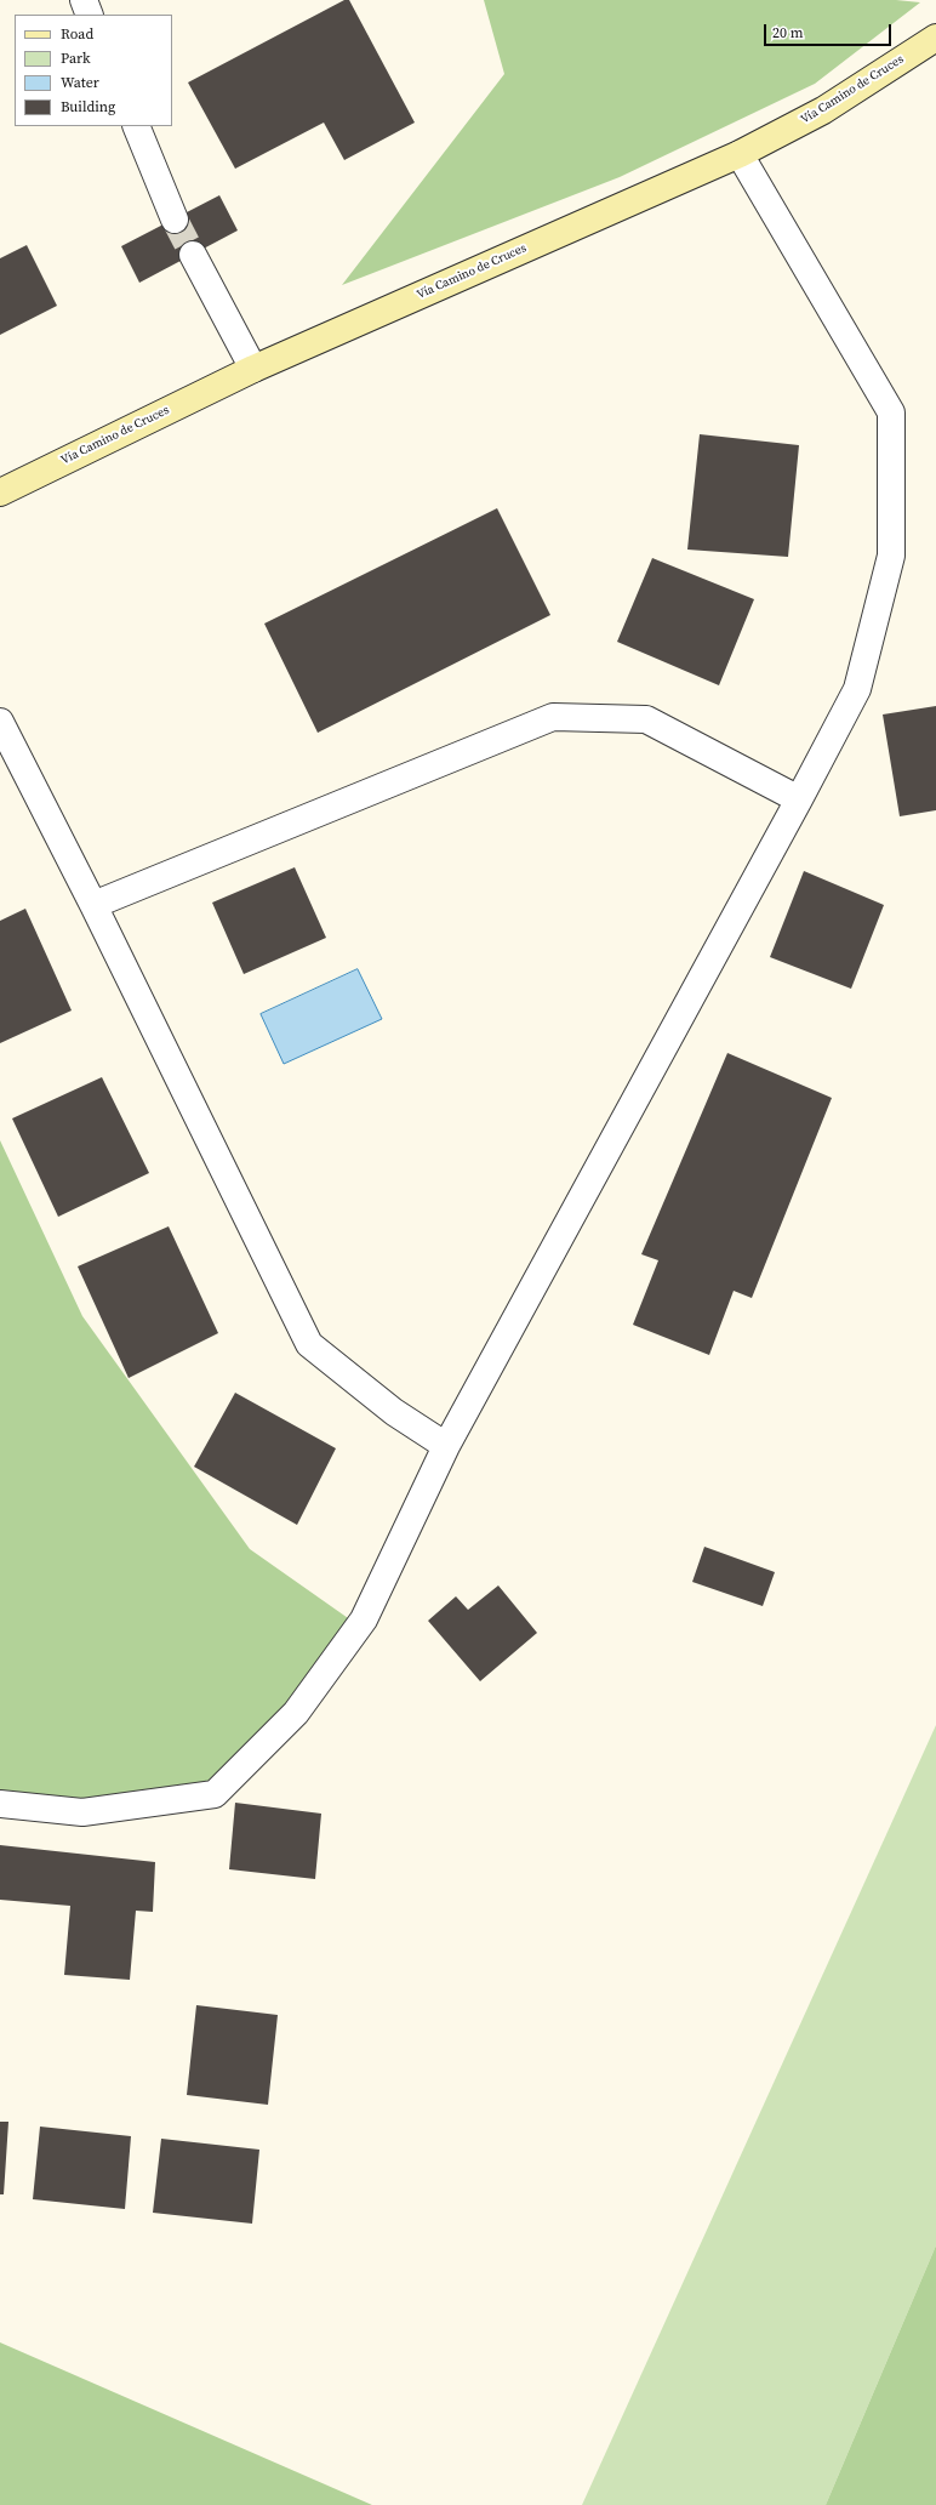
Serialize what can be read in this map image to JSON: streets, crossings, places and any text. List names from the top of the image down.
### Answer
{
  "streets": {
    "street": ["Vía Camino de Cruces"]
  },
  "legend": [
    "Road",
    "Park",
    "Water",
    "Building"
  ],
  "scale_bar": "20 m"
}
